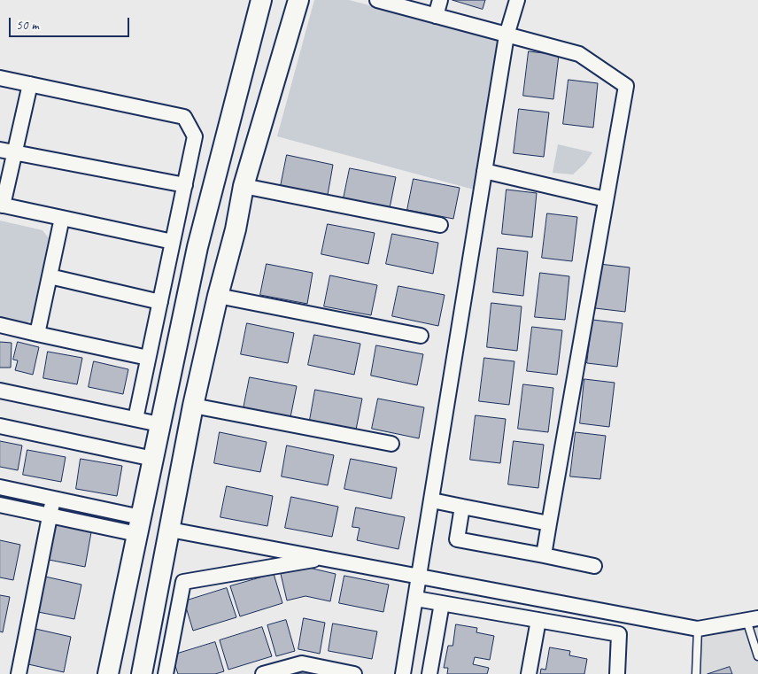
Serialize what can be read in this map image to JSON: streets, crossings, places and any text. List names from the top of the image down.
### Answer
{
  "scale_bar": "50 m"
}
